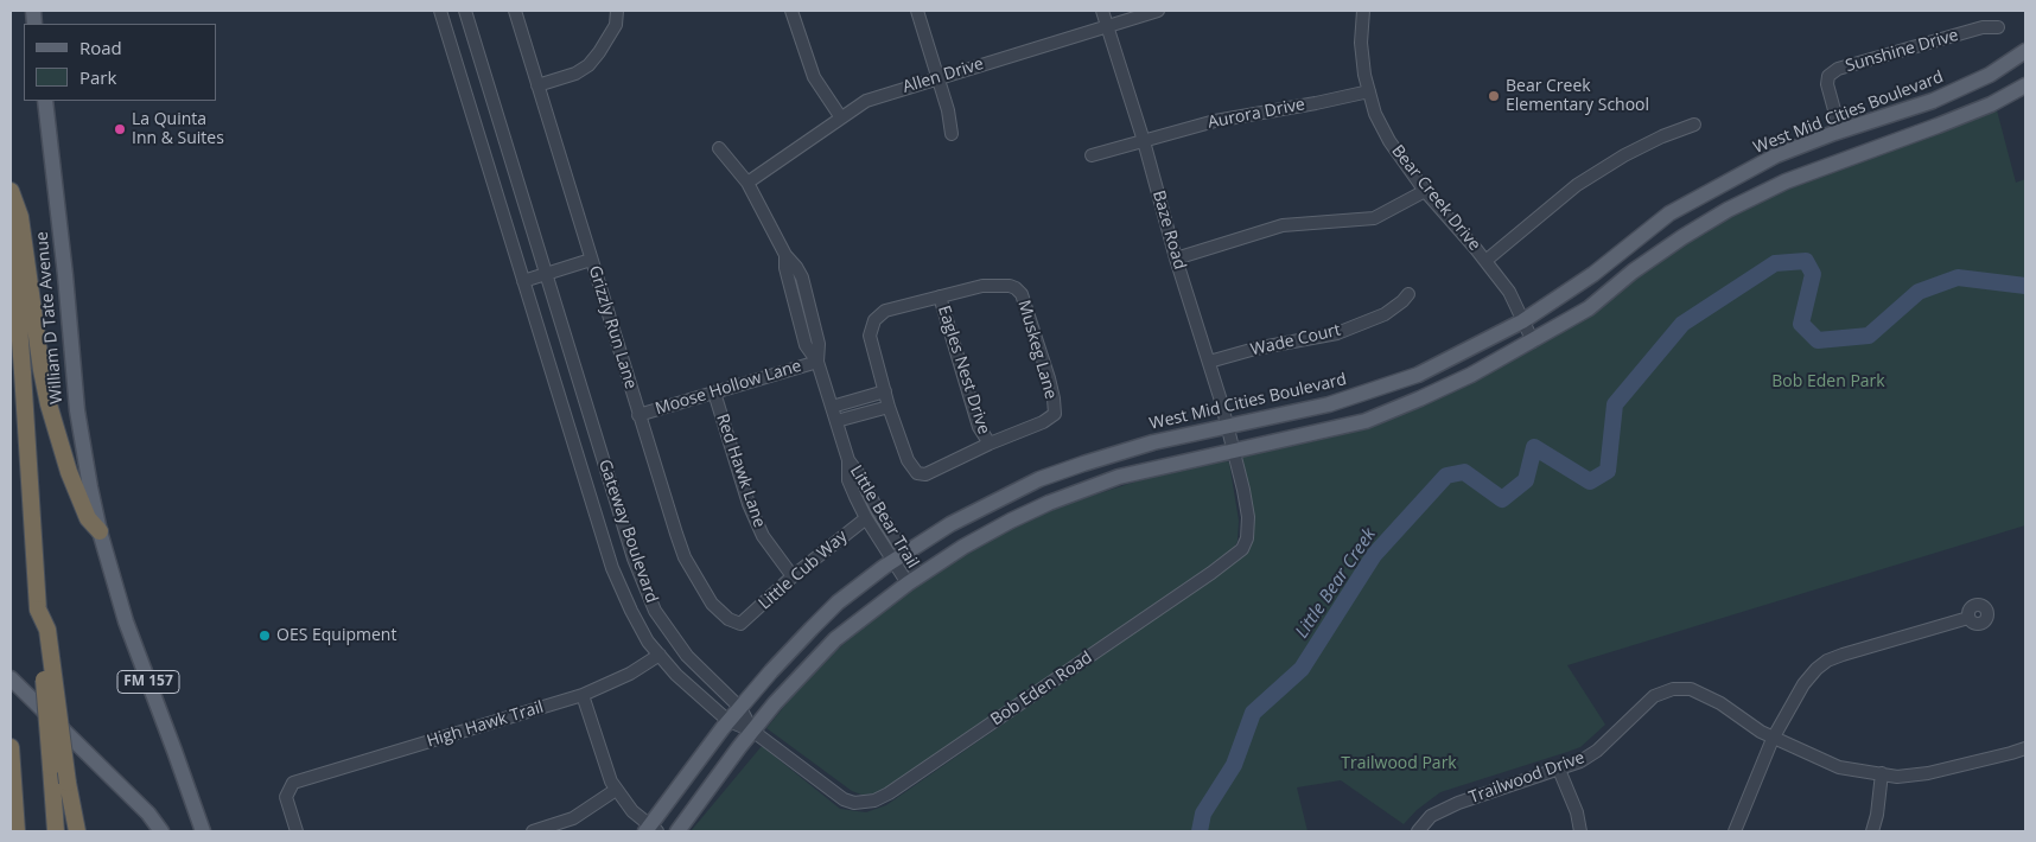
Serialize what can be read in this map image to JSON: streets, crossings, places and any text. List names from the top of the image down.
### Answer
{
  "streets": {
    "highway": ["FM 157"],
    "main road": ["West Mid Cities Boulevard", "William D Tate Avenue"],
    "street": [
      "Sunshine Drive",
      "Allen Drive",
      "Aurora Drive",
      "Bear Creek Drive",
      "Baze Road",
      "Grizzly Run Lane",
      "Wade Court",
      "Muskeg Lane",
      "Eagles Nest Drive",
      "Moose Hollow Lane",
      "Red Hawk Lane",
      "Little Bear Trail",
      "Gateway Boulevard",
      "Little Cub Way",
      "Bob Eden Road",
      "High Hawk Trail",
      "Trailwood Drive"
    ]
  },
  "crossings": [
    ["Sunshine Drive", "West Mid Cities Boulevard"],
    ["Allen Drive", "Baze Road"],
    ["Allen Drive", "Little Bear Trail"],
    ["West Mid Cities Boulevard", "Bear Creek Drive"],
    ["West Mid Cities Boulevard", "Baze Road"],
    ["West Mid Cities Boulevard", "Little Bear Trail"],
    ["West Mid Cities Boulevard", "Gateway Boulevard"],
    ["Aurora Drive", "Bear Creek Drive"],
    ["Aurora Drive", "Baze Road"],
    ["Baze Road", "Wade Court"],
    ["Baze Road", "Bob Eden Road"],
    ["William D Tate Avenue", "FM 157"],
    ["Grizzly Run Lane", "Moose Hollow Lane"],
    ["Grizzly Run Lane", "Little Cub Way"],
    ["Muskeg Lane", "Eagles Nest Drive"],
    ["Moose Hollow Lane", "Red Hawk Lane"],
    ["Moose Hollow Lane", "Little Bear Trail"],
    ["Red Hawk Lane", "Little Cub Way"],
    ["Little Bear Trail", "Little Cub Way"],
    ["Gateway Boulevard", "Bob Eden Road"],
    ["Gateway Boulevard", "High Hawk Trail"]
  ],
  "water": ["Little Bear Creek"],
  "parks": ["Bob Eden Park", "Trailwood Park"],
  "places": ["Bear Creek Elementary School", "La Quinta Inn & Suites", "OES Equipment"],
  "legend": ["Road", "Park"]
}
